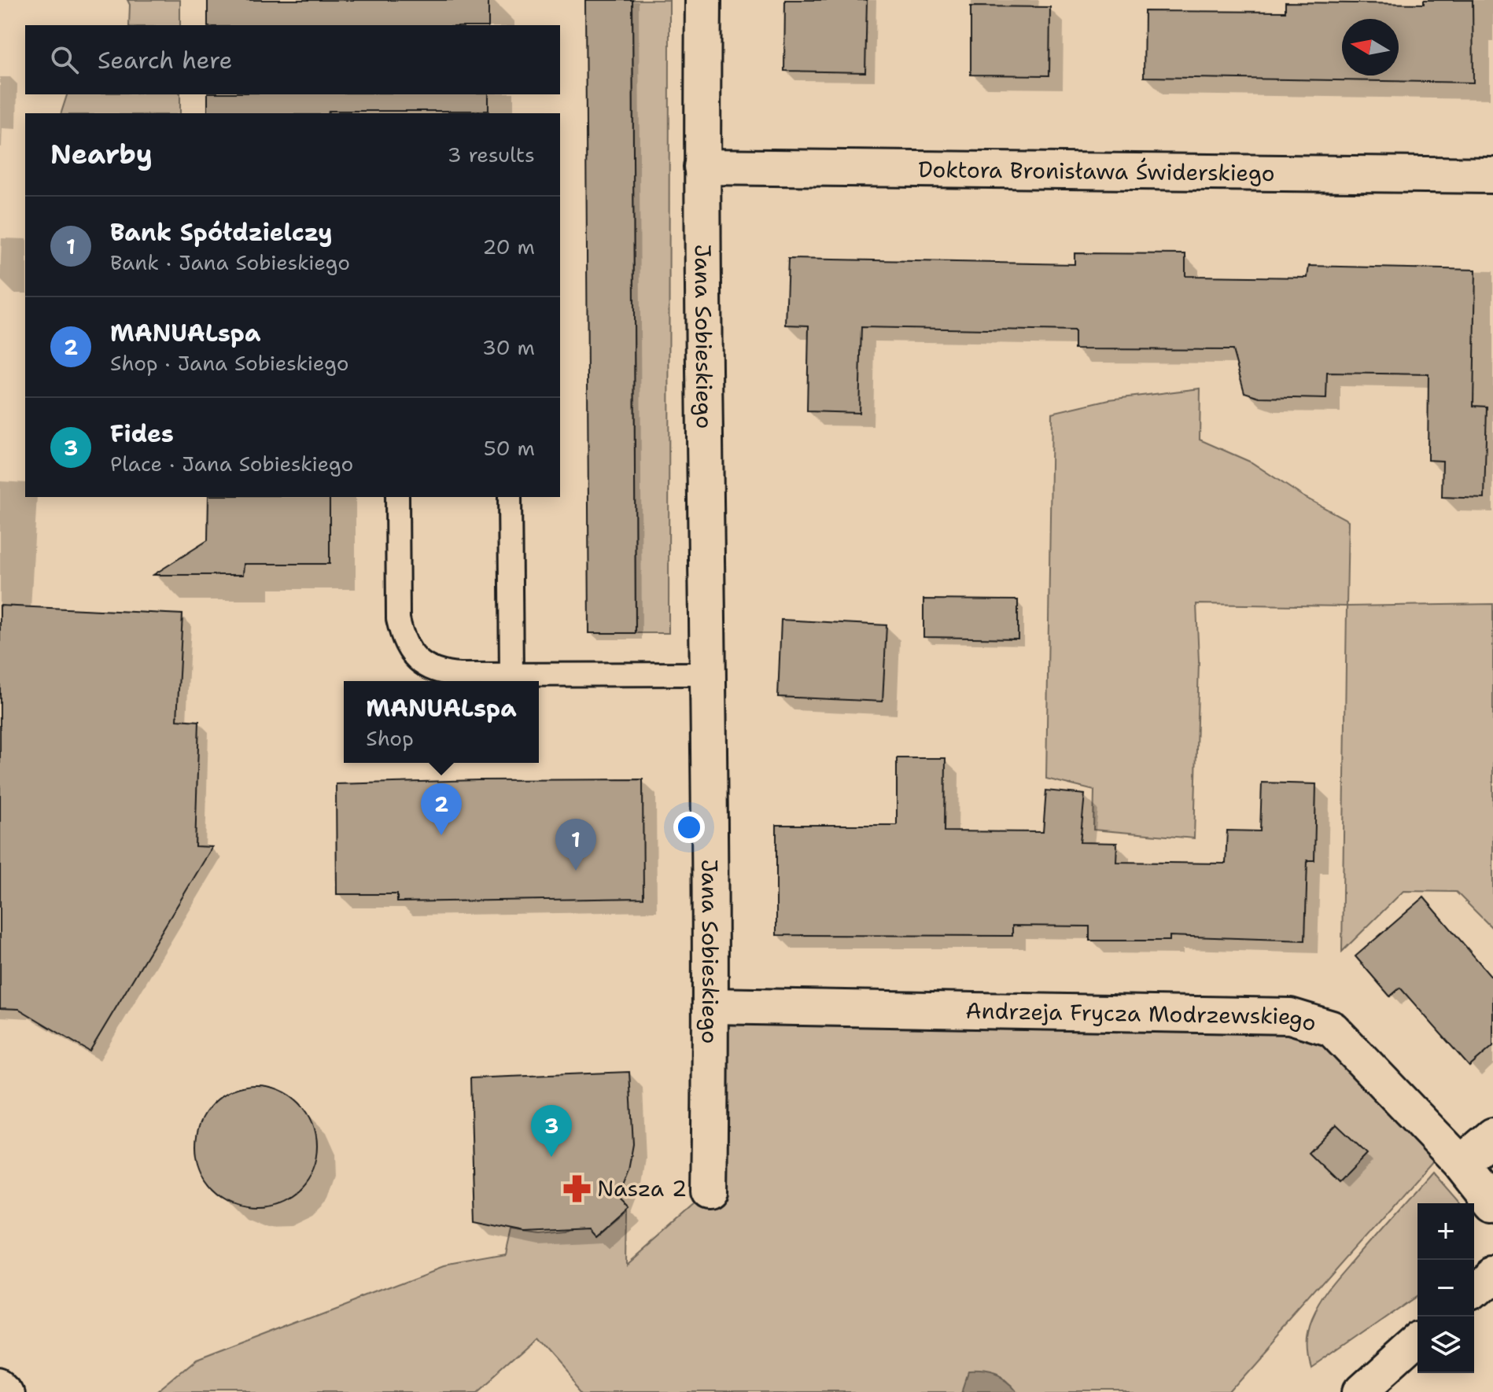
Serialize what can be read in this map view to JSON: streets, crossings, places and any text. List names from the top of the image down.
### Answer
{
  "streets": {
    "street": ["Doktora Bronisława Świderskiego", "Jana Sobieskiego", "Andrzeja Frycza Modrzewskiego"]
  },
  "crossings": [
    ["Doktora Bronisława Świderskiego", "Jana Sobieskiego"],
    ["Jana Sobieskiego", "Andrzeja Frycza Modrzewskiego"]
  ],
  "places": {
    "pharmacy": ["Nasza 2"]
  },
  "north": "left",
  "page": {
    "search": "Search here",
    "heading": ["Nearby", "3 results"],
    "list": [
      {
        "mark": "1",
        "name": "Bank Spółdzielczy",
        "note": "Bank · Jana Sobieskiego",
        "value": "20 m"
      },
      {
        "mark": "2",
        "name": "MANUALspa",
        "note": "Shop · Jana Sobieskiego",
        "value": "30 m"
      },
      {
        "mark": "3",
        "name": "Fides",
        "note": "Place · Jana Sobieskiego",
        "value": "50 m"
      }
    ],
    "popup": ["MANUALspa", "Shop"],
    "pins": ["2", "1", "3"],
    "map_buttons": ["+", "−"]
  }
}
